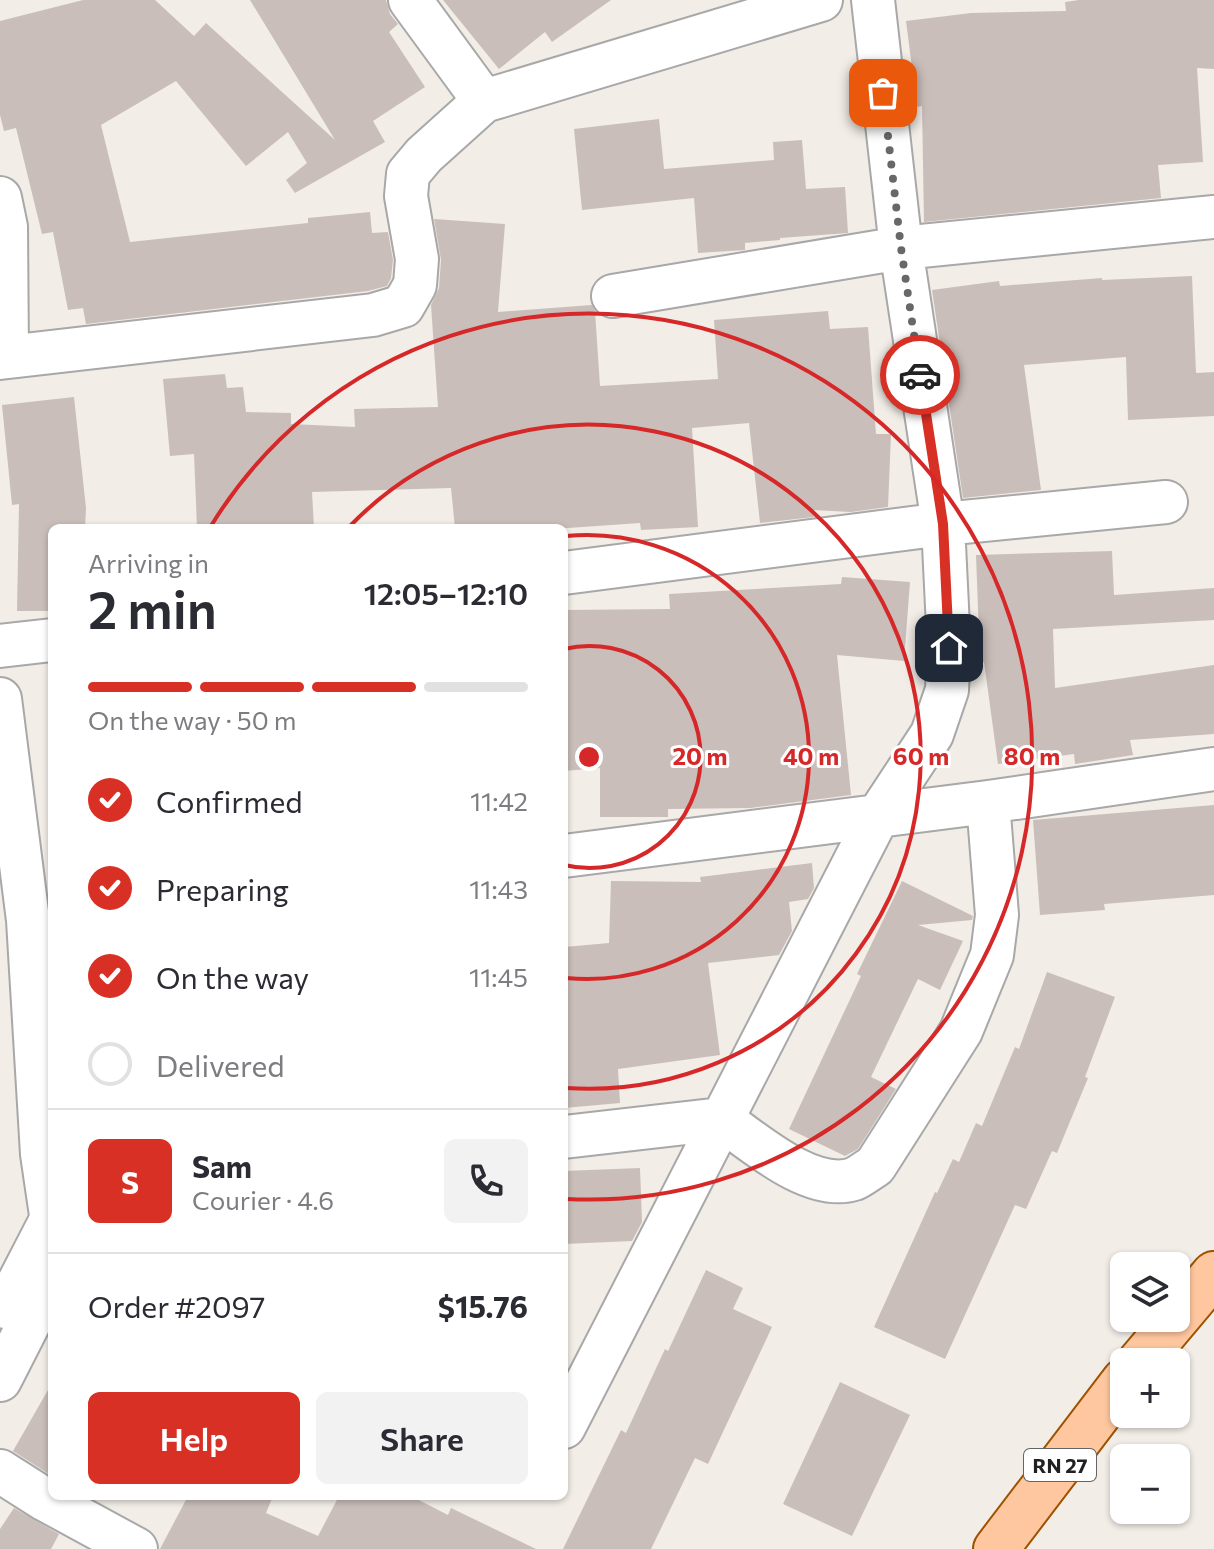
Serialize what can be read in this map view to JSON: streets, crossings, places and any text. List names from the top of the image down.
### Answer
{
  "streets": {
    "main road": ["RN 27"]
  },
  "page": {
    "heading": ["2 min", "Arriving in", "12:05–12:10"],
    "panel": [
      "Sam",
      "Courier · 4.6",
      "Order #2097",
      "$15.76"
    ],
    "bar": "On the way · 50 m",
    "list": [
      ["Confirmed", "11:42"],
      ["Preparing", "11:43"],
      ["On the way", "11:45"],
      "Delivered"
    ],
    "round": "S",
    "map_buttons": ["+", "−"],
    "buttons": ["Help", "Share"]
  },
  "rings": [
    "20 m",
    "40 m",
    "60 m",
    "80 m"
  ]
}
